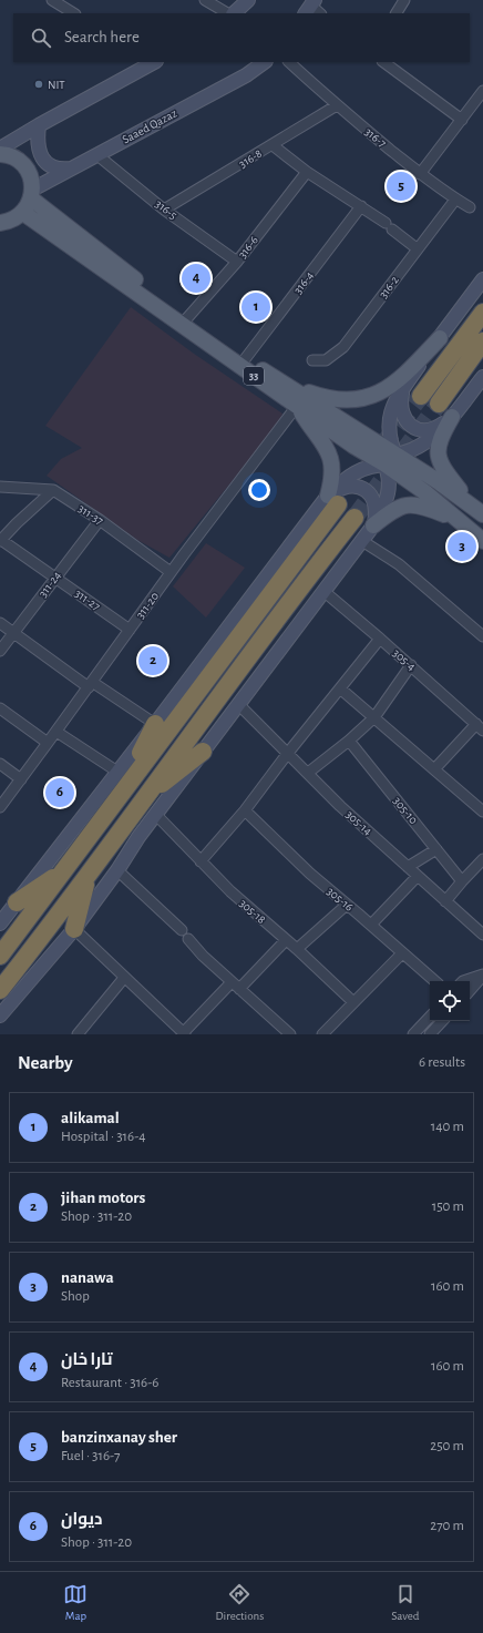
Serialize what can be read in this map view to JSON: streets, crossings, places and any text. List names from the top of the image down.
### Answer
{
  "streets": {
    "main road": ["Saaed Qazaz", "33"],
    "street": [
      "316-7",
      "316-8",
      "316-5",
      "316-6",
      "316-4",
      "316-2",
      "311-37",
      "311-24",
      "311-27",
      "311-20",
      "305-4",
      "305-10",
      "305-14",
      "305-16",
      "305-18"
    ]
  },
  "crossings": [
    ["Saaed Qazaz", "316-5"],
    ["Saaed Qazaz", "33"],
    ["316-7", "316-8"],
    ["316-7", "316-2"],
    ["316-8", "316-5"],
    ["316-5", "316-6"],
    ["316-6", "33"],
    ["316-4", "33"],
    ["33", "311-20"],
    ["311-37", "311-24"],
    ["311-37", "311-20"],
    ["311-24", "311-27"],
    ["311-27", "311-20"]
  ],
  "places": ["NIT"],
  "page": {
    "search": "Search here",
    "pins": [
      "5",
      "4",
      "1",
      "3",
      "2",
      "6"
    ],
    "heading": ["Nearby", "6 results"],
    "list": [
      {
        "mark": "1",
        "name": "alikamal",
        "note": "Hospital · 316-4",
        "value": "140 m"
      },
      {
        "mark": "2",
        "name": "jihan motors",
        "note": "Shop · 311-20",
        "value": "150 m"
      },
      {
        "mark": "3",
        "name": "nanawa",
        "note": "Shop",
        "value": "160 m"
      },
      {
        "mark": "4",
        "name": "تارا خان",
        "note": "Restaurant · 316-6",
        "value": "160 m"
      },
      {
        "mark": "5",
        "name": "banzinxanay sher",
        "note": "Fuel · 316-7",
        "value": "250 m"
      },
      {
        "mark": "6",
        "name": "دیوان",
        "note": "Shop · 311-20",
        "value": "270 m"
      }
    ],
    "nav": ["Map", "Directions", "Saved"]
  }
}
